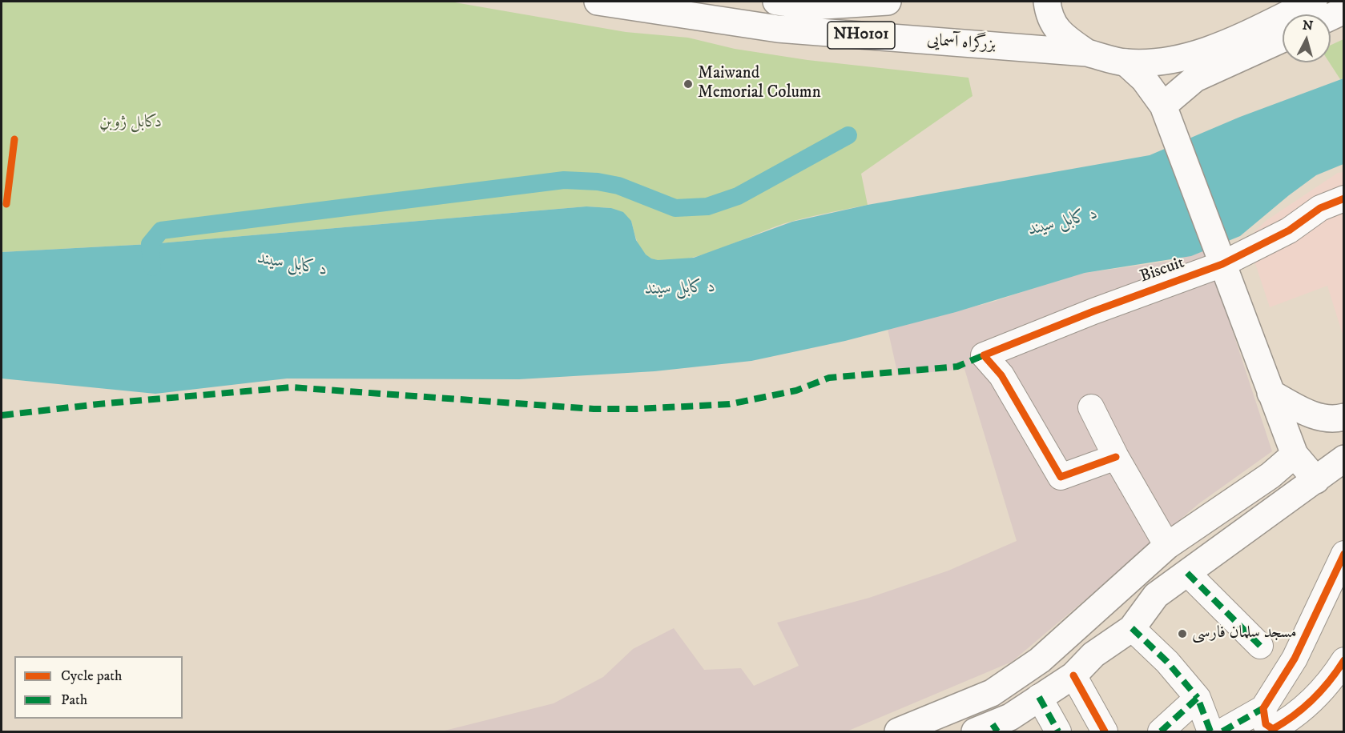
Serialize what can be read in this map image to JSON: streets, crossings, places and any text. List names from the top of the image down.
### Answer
{
  "streets": {
    "main road": ["NH0101", "بزرگراه آسمایی"],
    "street": ["Biscuit"]
  },
  "crossings": [
    ["NH0101", "بزرگراه آسمایی"]
  ],
  "water": ["د کابل سيند"],
  "parks": ["دکابل ژوبڼ"],
  "places": ["Maiwand Memorial Column", "مسجد سلمان فارسی"],
  "legend": ["Cycle path", "Path"],
  "north": "top"
}
